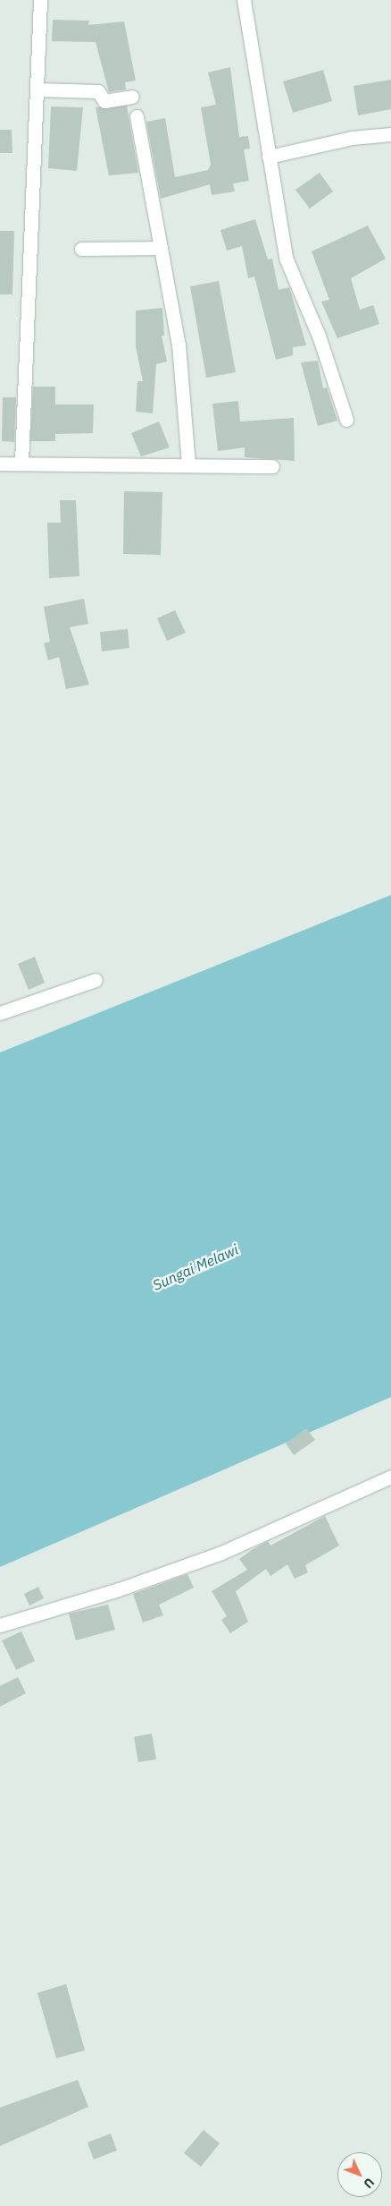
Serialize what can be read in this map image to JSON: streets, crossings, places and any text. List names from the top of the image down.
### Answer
{
  "water": ["Sungai Melawi"],
  "north": "bottom right"
}
